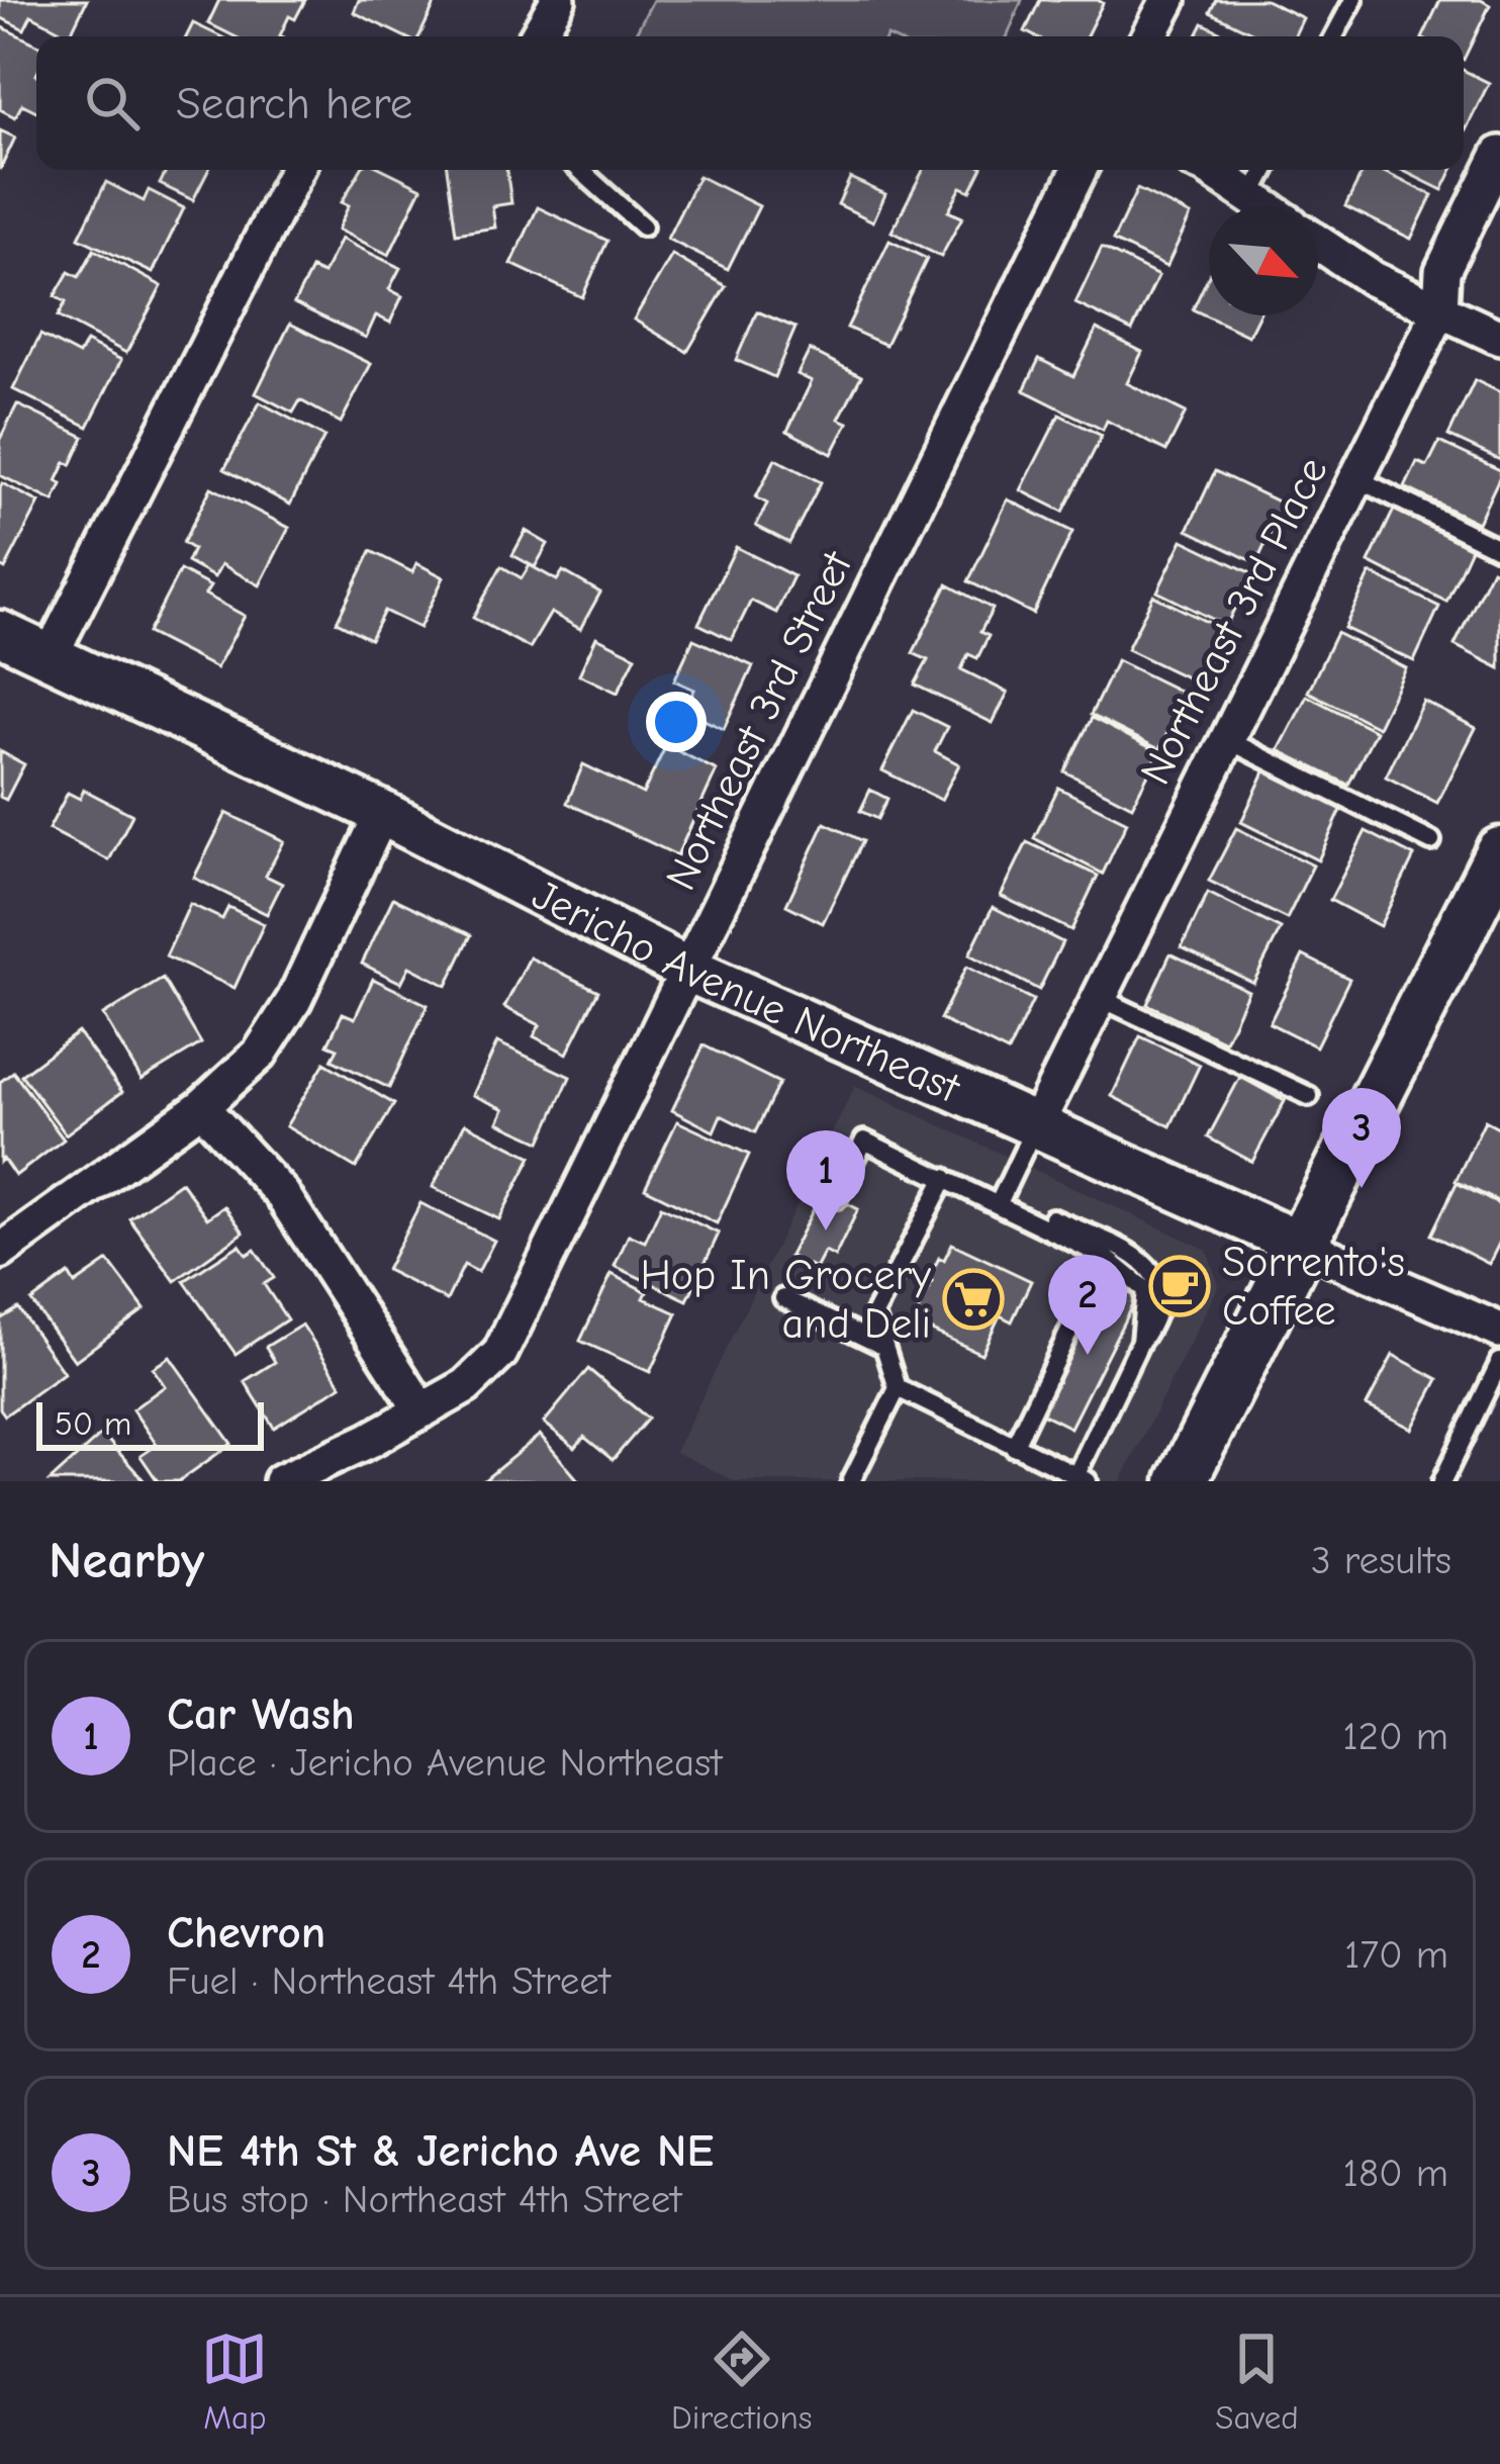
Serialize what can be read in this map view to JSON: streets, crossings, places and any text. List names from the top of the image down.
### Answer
{
  "streets": {
    "street": ["Northeast 3rd Place", "Northeast 3rd Street", "Jericho Avenue Northeast"]
  },
  "crossings": [
    ["Northeast 3rd Place", "Jericho Avenue Northeast"],
    ["Northeast 3rd Street", "Jericho Avenue Northeast"]
  ],
  "places": {
    "cafe": ["Sorrento's Coffee"],
    "supermarket": ["Hop In Grocery and Deli"]
  },
  "scale_bar": "50 m",
  "north": "bottom right",
  "page": {
    "search": "Search here",
    "pins": ["3", "1", "2"],
    "scale": "50 m",
    "heading": ["Nearby", "3 results"],
    "list": [
      {
        "mark": "1",
        "name": "Car Wash",
        "note": "Place · Jericho Avenue Northeast",
        "value": "120 m"
      },
      {
        "mark": "2",
        "name": "Chevron",
        "note": "Fuel · Northeast 4th Street",
        "value": "170 m"
      },
      {
        "mark": "3",
        "name": "NE 4th St & Jericho Ave NE",
        "note": "Bus stop · Northeast 4th Street",
        "value": "180 m"
      }
    ],
    "nav": ["Map", "Directions", "Saved"]
  }
}
